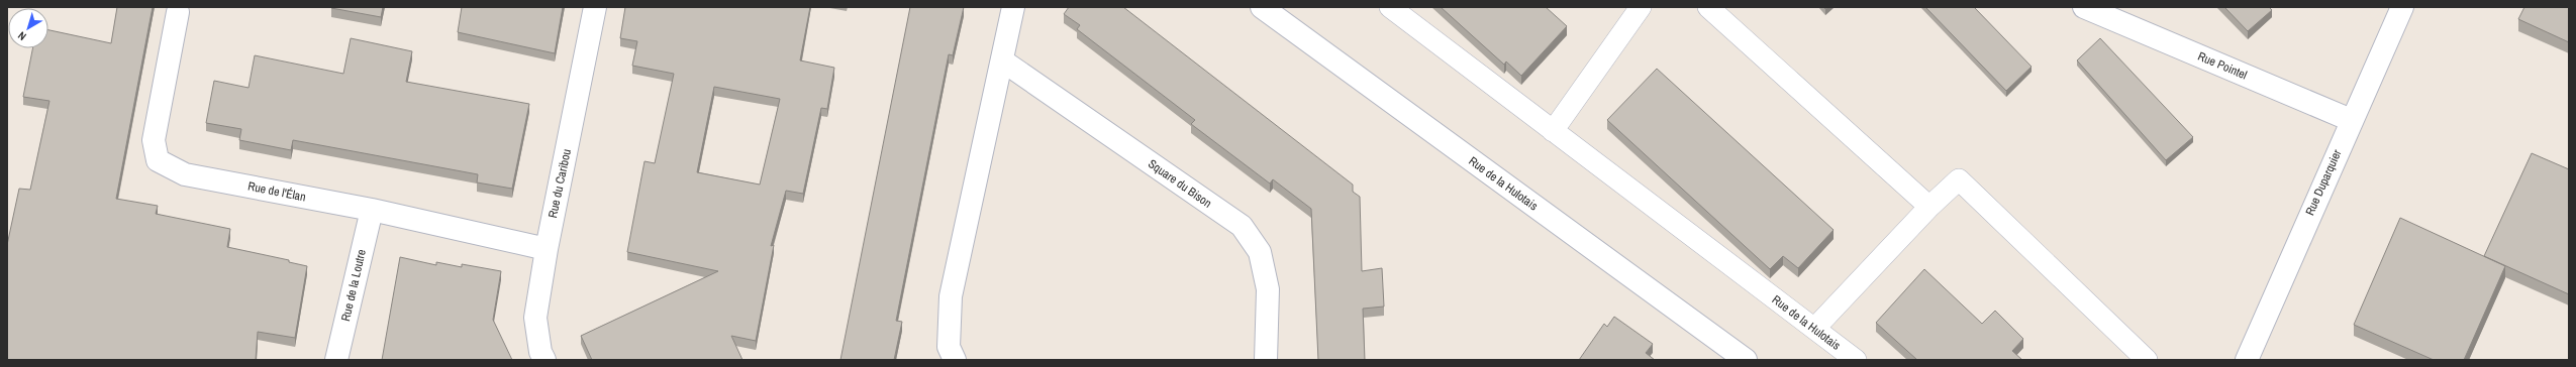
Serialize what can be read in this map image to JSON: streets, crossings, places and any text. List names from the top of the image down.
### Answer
{
  "streets": {
    "street": [
      "Rue Pointel",
      "Rue Duparquier",
      "Rue du Caribou",
      "Square du Bison",
      "Rue de la Hulotais",
      "Rue de l'Élan",
      "Rue de la Loutre"
    ]
  },
  "crossings": [
    ["Rue Pointel", "Rue Duparquier"],
    ["Rue du Caribou", "Rue de l'Élan"],
    ["Rue de l'Élan", "Rue de la Loutre"]
  ],
  "north": "bottom left"
}
